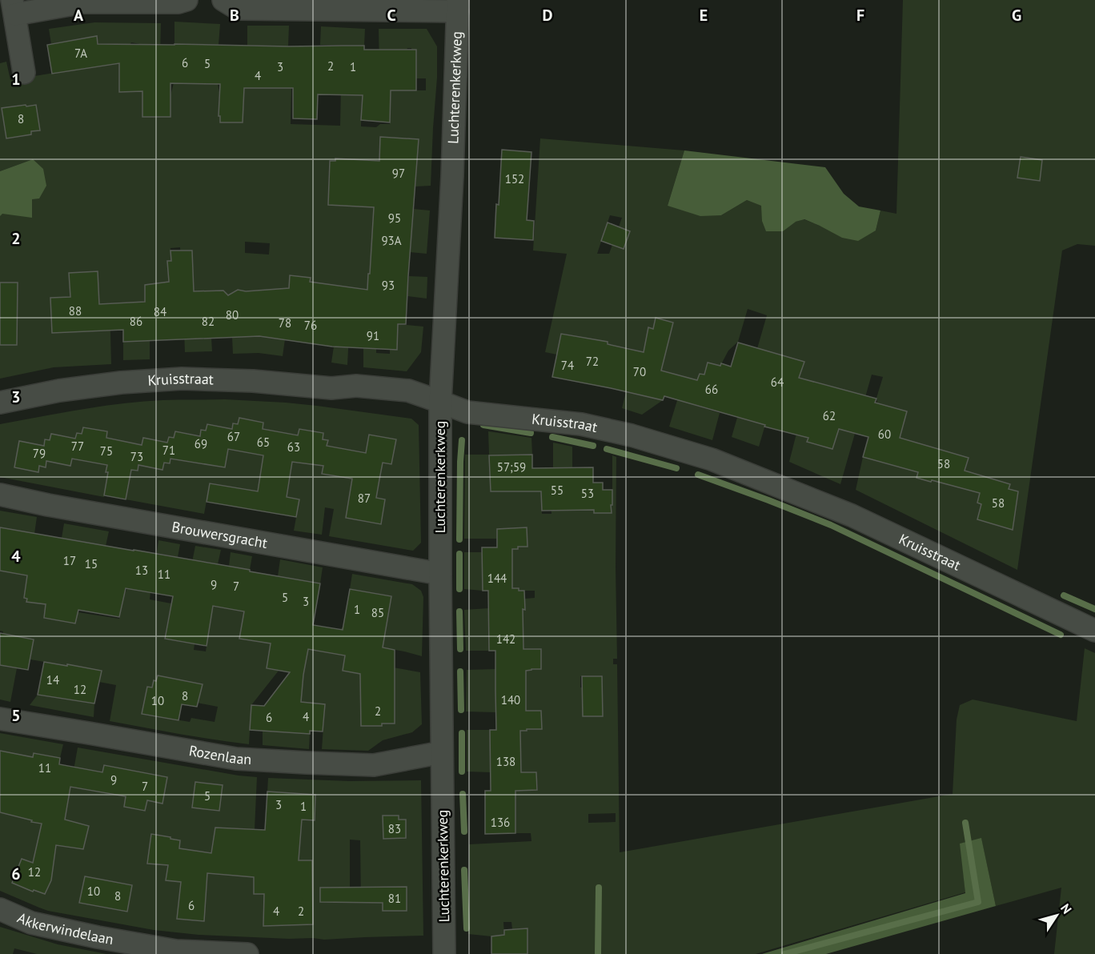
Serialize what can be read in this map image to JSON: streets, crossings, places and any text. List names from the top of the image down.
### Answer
{
  "streets": {
    "street": [
      "Luchterenkerkweg",
      "Kruisstraat",
      "Brouwersgracht",
      "Rozenlaan",
      "Akkerwindelaan"
    ]
  },
  "crossings": [
    ["Luchterenkerkweg", "Kruisstraat"],
    ["Luchterenkerkweg", "Brouwersgracht"],
    ["Luchterenkerkweg", "Rozenlaan"]
  ],
  "house_numbers": [
    "7A",
    "6",
    "5",
    "2",
    "3",
    "1",
    "4",
    "8",
    "97",
    "152",
    "95",
    "93A",
    "93",
    "88",
    "84",
    "80",
    "86",
    "82",
    "78",
    "76",
    "91",
    "72",
    "74",
    "70",
    "64",
    "66",
    "62",
    "60",
    "67",
    "65",
    "69",
    "77",
    "63",
    "71",
    "75",
    "79",
    "73",
    "58",
    "57;59",
    "55",
    "53",
    "87",
    "58",
    "17",
    "15",
    "13",
    "11",
    "144",
    "9",
    "7",
    "5",
    "3",
    "1",
    "85",
    "142",
    "14",
    "12",
    "8",
    "140",
    "10",
    "2",
    "4",
    "6",
    "138",
    "11",
    "9",
    "7",
    "5",
    "3",
    "1",
    "136",
    "83",
    "12",
    "10",
    "8",
    "81",
    "6",
    "4",
    "2"
  ],
  "north": "top right",
  "grid": {
    "columns": [
      "A",
      "B",
      "C",
      "D",
      "E",
      "F",
      "G"
    ],
    "rows": [
      "1",
      "2",
      "3",
      "4",
      "5",
      "6"
    ]
  }
}
